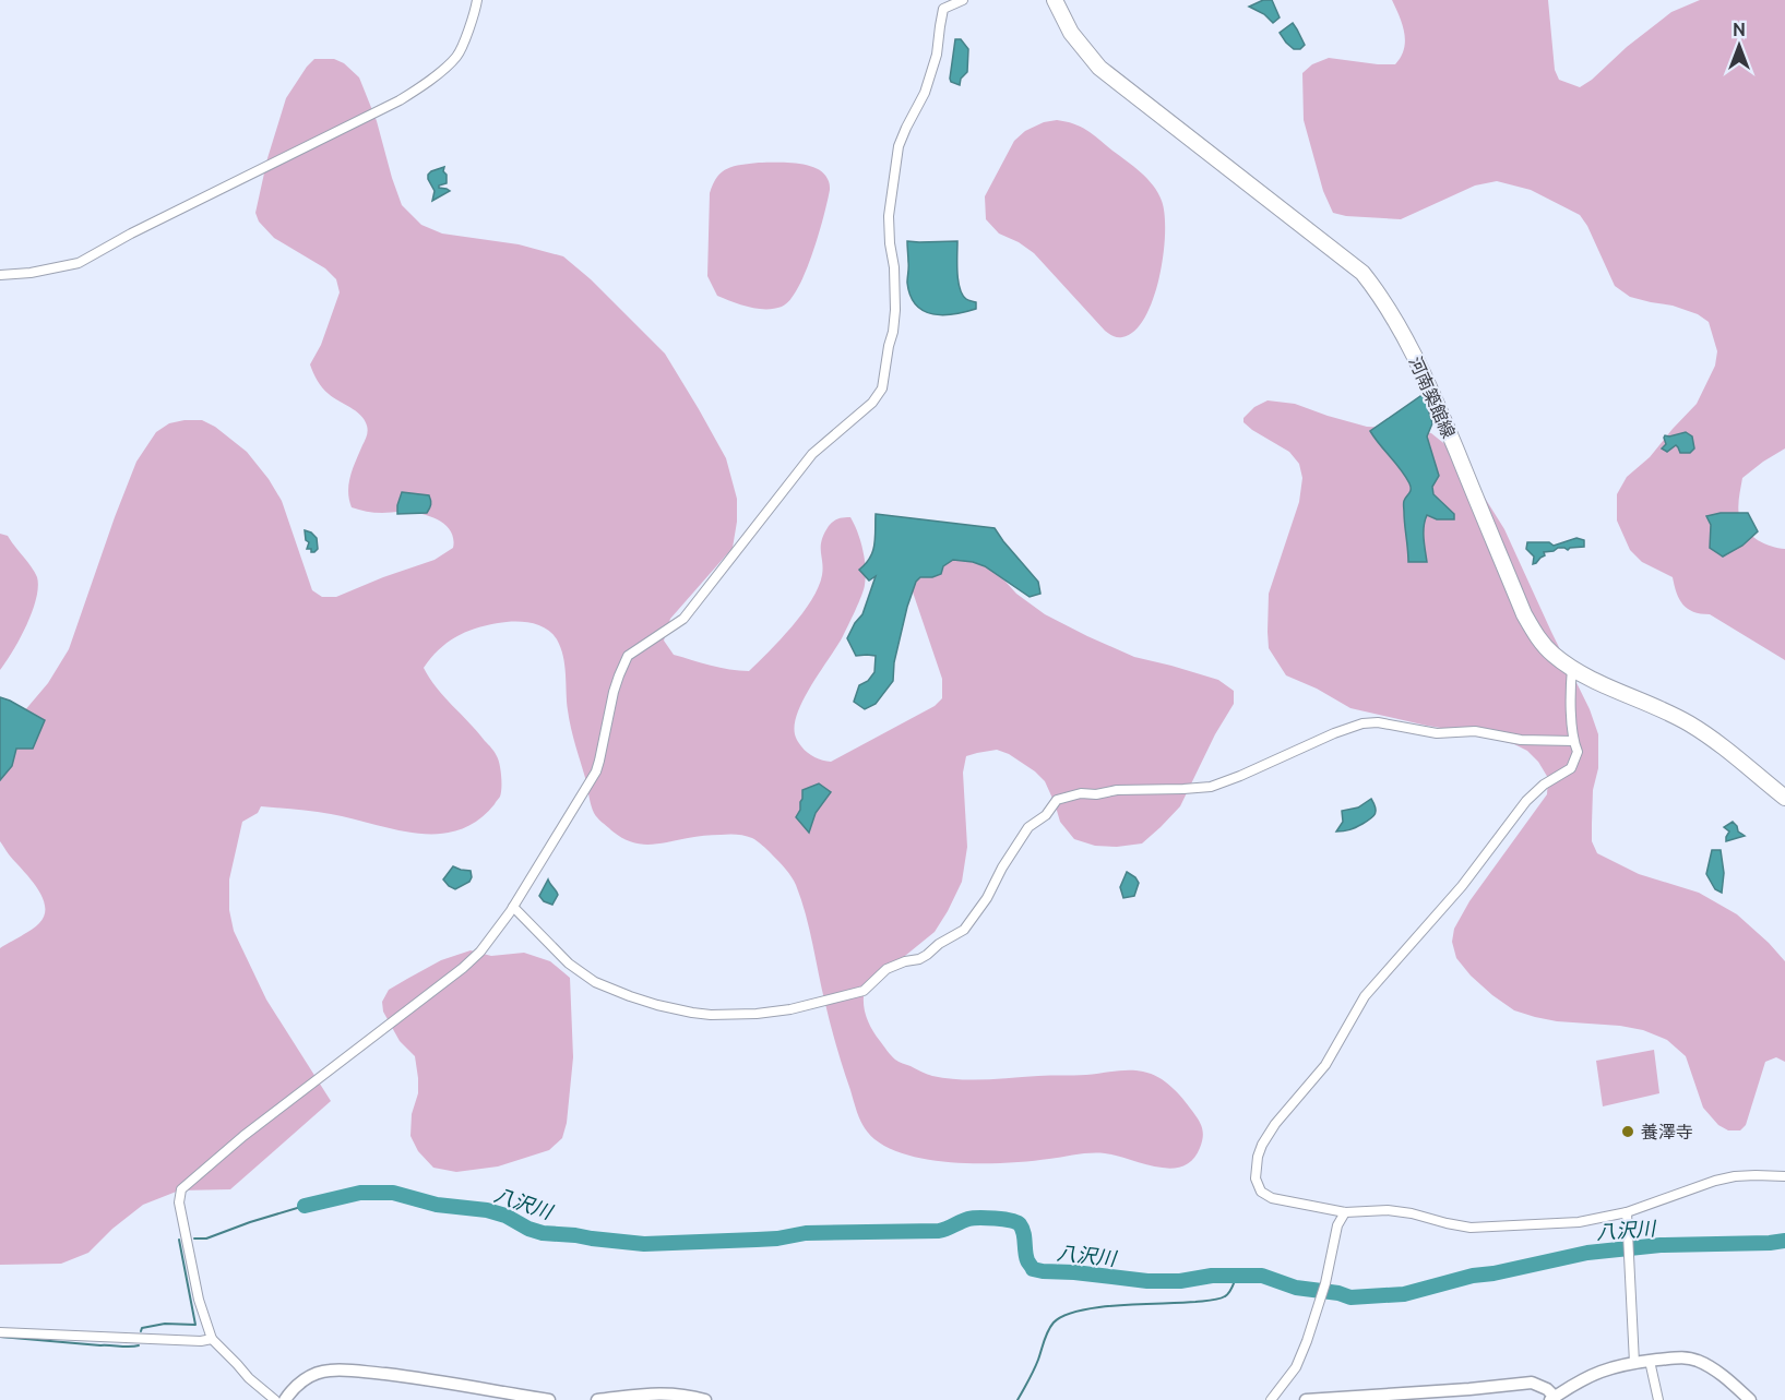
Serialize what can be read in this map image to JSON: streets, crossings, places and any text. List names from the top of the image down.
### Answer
{
  "streets": {
    "main road": ["河南築館線"]
  },
  "water": ["八沢川"],
  "places": ["養澤寺"],
  "north": "top"
}
